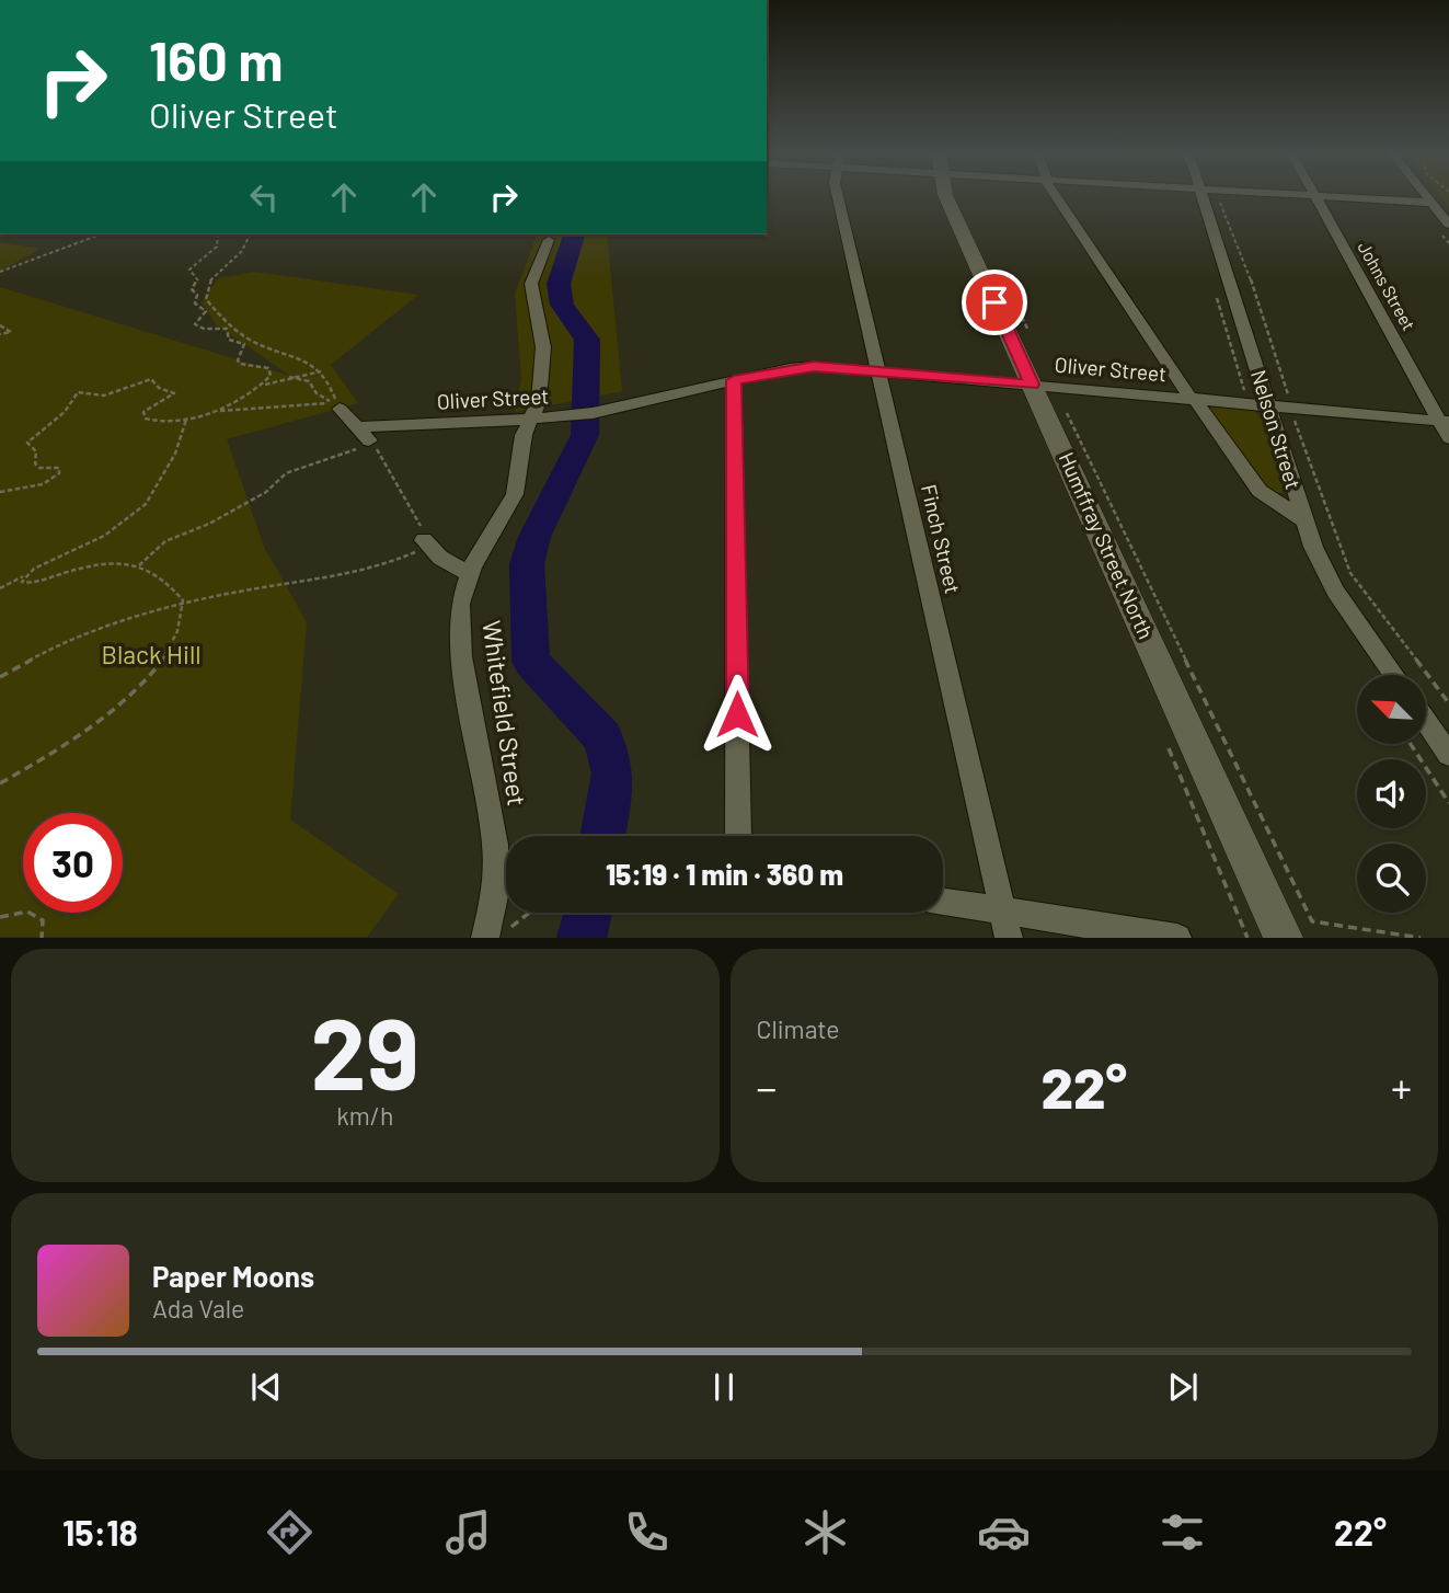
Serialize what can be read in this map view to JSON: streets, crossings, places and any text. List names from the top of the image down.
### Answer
{
  "streets": {
    "street": [
      "Johns Street",
      "Oliver Street",
      "Nelson Street",
      "Finch Street",
      "Humffray Street North",
      "Whitefield Street"
    ]
  },
  "crossings": [
    ["Johns Street", "Oliver Street"],
    ["Oliver Street", "Nelson Street"],
    ["Oliver Street", "Finch Street"],
    ["Oliver Street", "Humffray Street North"],
    ["Oliver Street", "Whitefield Street"]
  ],
  "parks": ["Black Hill"],
  "north": "top left",
  "page": {
    "turn": ["160 m", "Oliver Street"],
    "limit": "30",
    "trip": "15:19 · 1 min · 360 m",
    "tile": [
      ["29", "km/h"],
      "Climate"
    ],
    "heat": ["−", "22°", "+"],
    "song": ["Paper Moons", "Ada Vale"],
    "tabs": ["15:18", "22°"]
  }
}
